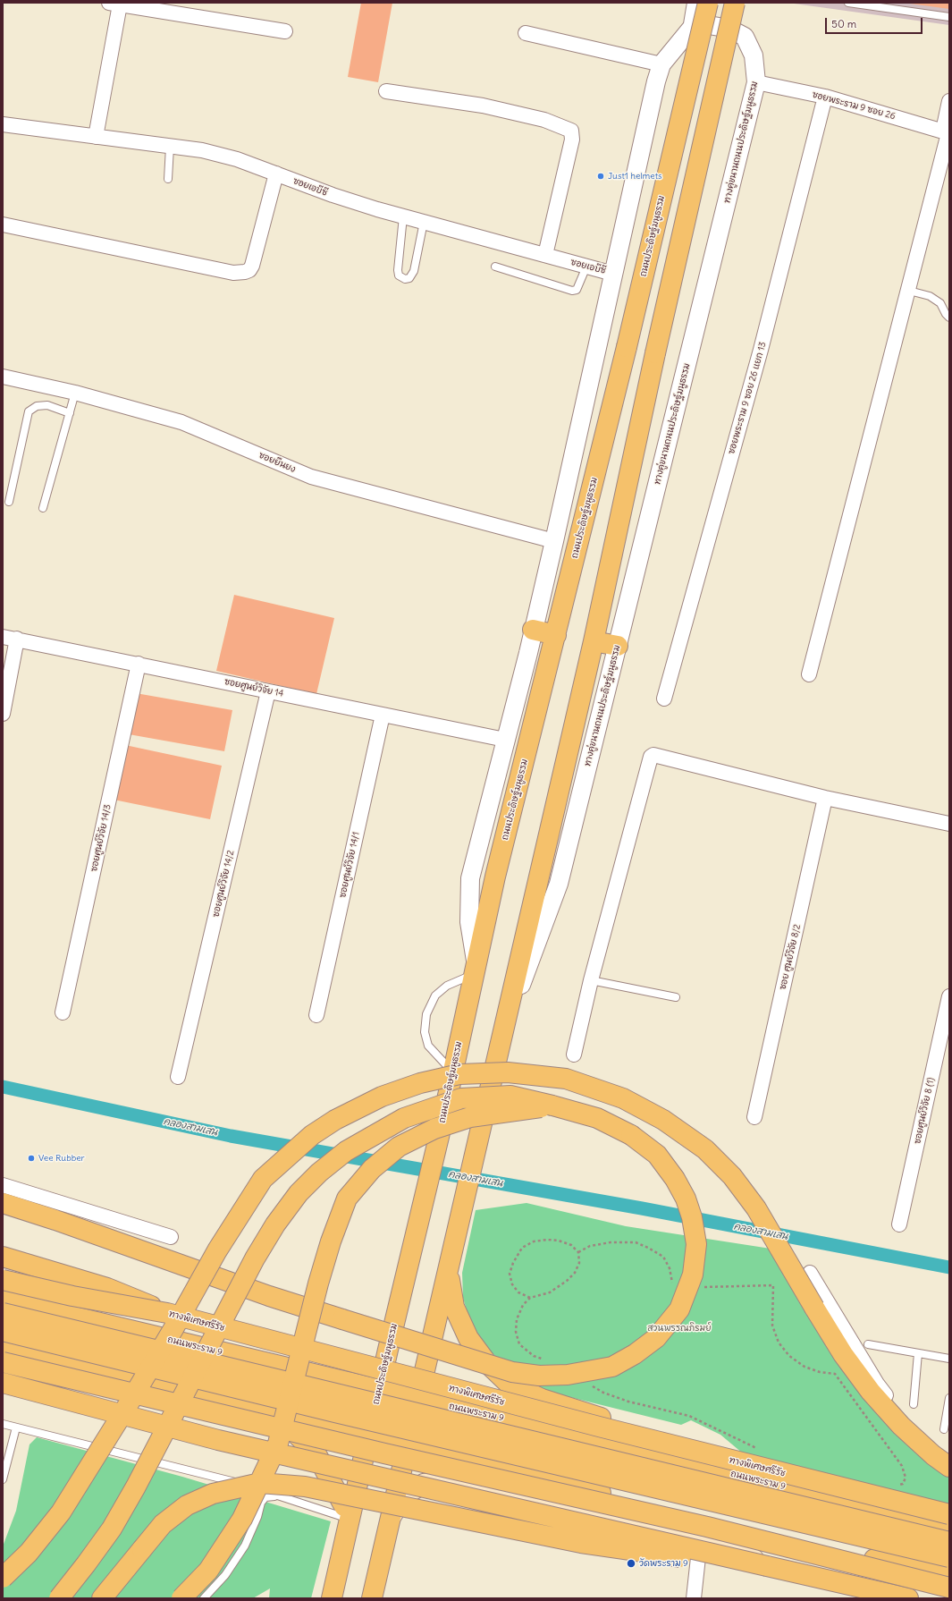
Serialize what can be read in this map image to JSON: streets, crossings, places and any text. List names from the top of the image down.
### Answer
{
  "streets": {
    "main road": ["ถนนประดิษฐ์มนูธรรม", "ทางพิเศษศรีรัช", "ถนนพระราม 9"],
    "street": [
      "ซอยพระราม 9 ซอย 26",
      "ทางคู่ขนานถนนประดิษฐ์มนูธรรม",
      "ซอยเอบีซี",
      "ซอยพระราม 9 ซอย 26 แยก 13",
      "ซอยยืนยง",
      "ซอยศูนย์วิจัย 14",
      "ซอยศูนย์วิจัย 14/3",
      "ซอยศูนย์วิจัย 14/1",
      "ซอยศูนย์วิจัย 14/2",
      "ซอย ศูนย์วิจัย 8/2",
      "ซอยศูนย์วิจัย 8 (1)"
    ]
  },
  "crossings": [
    ["ซอยพระราม 9 ซอย 26", "ทางคู่ขนานถนนประดิษฐ์มนูธรรม"],
    ["ซอยพระราม 9 ซอย 26", "ซอยพระราม 9 ซอย 26 แยก 13"],
    ["ถนนประดิษฐ์มนูธรรม", "ถนนพระราม 9"],
    ["ซอยศูนย์วิจัย 14", "ซอยศูนย์วิจัย 14/3"],
    ["ซอยศูนย์วิจัย 14", "ซอยศูนย์วิจัย 14/1"],
    ["ซอยศูนย์วิจัย 14", "ซอยศูนย์วิจัย 14/2"]
  ],
  "water": ["คลองสามเสน"],
  "parks": ["สวนพรรณภิรมย์"],
  "places": ["Just1 helmets", "Vee Rubber", "วัดพระราม 9"],
  "scale_bar": "50 m"
}
